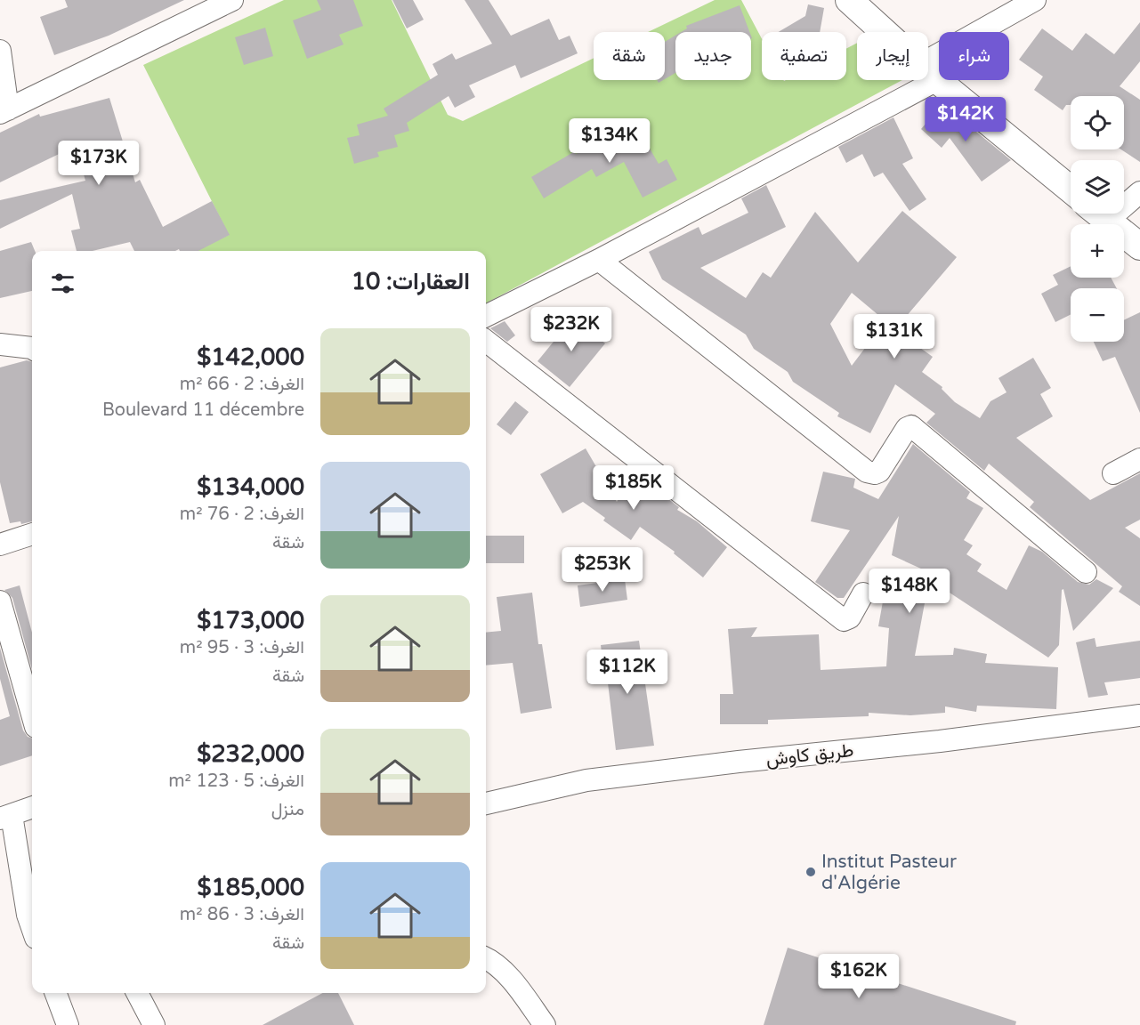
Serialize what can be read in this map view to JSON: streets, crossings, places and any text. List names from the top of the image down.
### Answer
{
  "streets": {
    "street": ["طريق كاوش"]
  },
  "places": ["Institut Pasteur d'Algérie"],
  "page": {
    "chip": [
      "شراء",
      "إيجار",
      "تصفية",
      "جديد",
      "شقة"
    ],
    "map_buttons": ["+", "−"],
    "price": [
      "$142K",
      "$134K",
      "$173K",
      "$232K",
      "$131K",
      "$185K",
      "$253K",
      "$148K",
      "$112K",
      "$162K"
    ],
    "heading": "العقارات: 10",
    "list": [
      {
        "name": "$142,000",
        "note": "الغرف: 2 · 66 m² · Boulevard 11 décembre"
      },
      {
        "name": "$134,000",
        "note": "الغرف: 2 · 76 m² · شقة"
      },
      {
        "name": "$173,000",
        "note": "الغرف: 3 · 95 m² · شقة"
      },
      {
        "name": "$232,000",
        "note": "الغرف: 5 · 123 m² · منزل"
      },
      {
        "name": "$185,000",
        "note": "الغرف: 3 · 86 m² · شقة"
      }
    ]
  }
}
